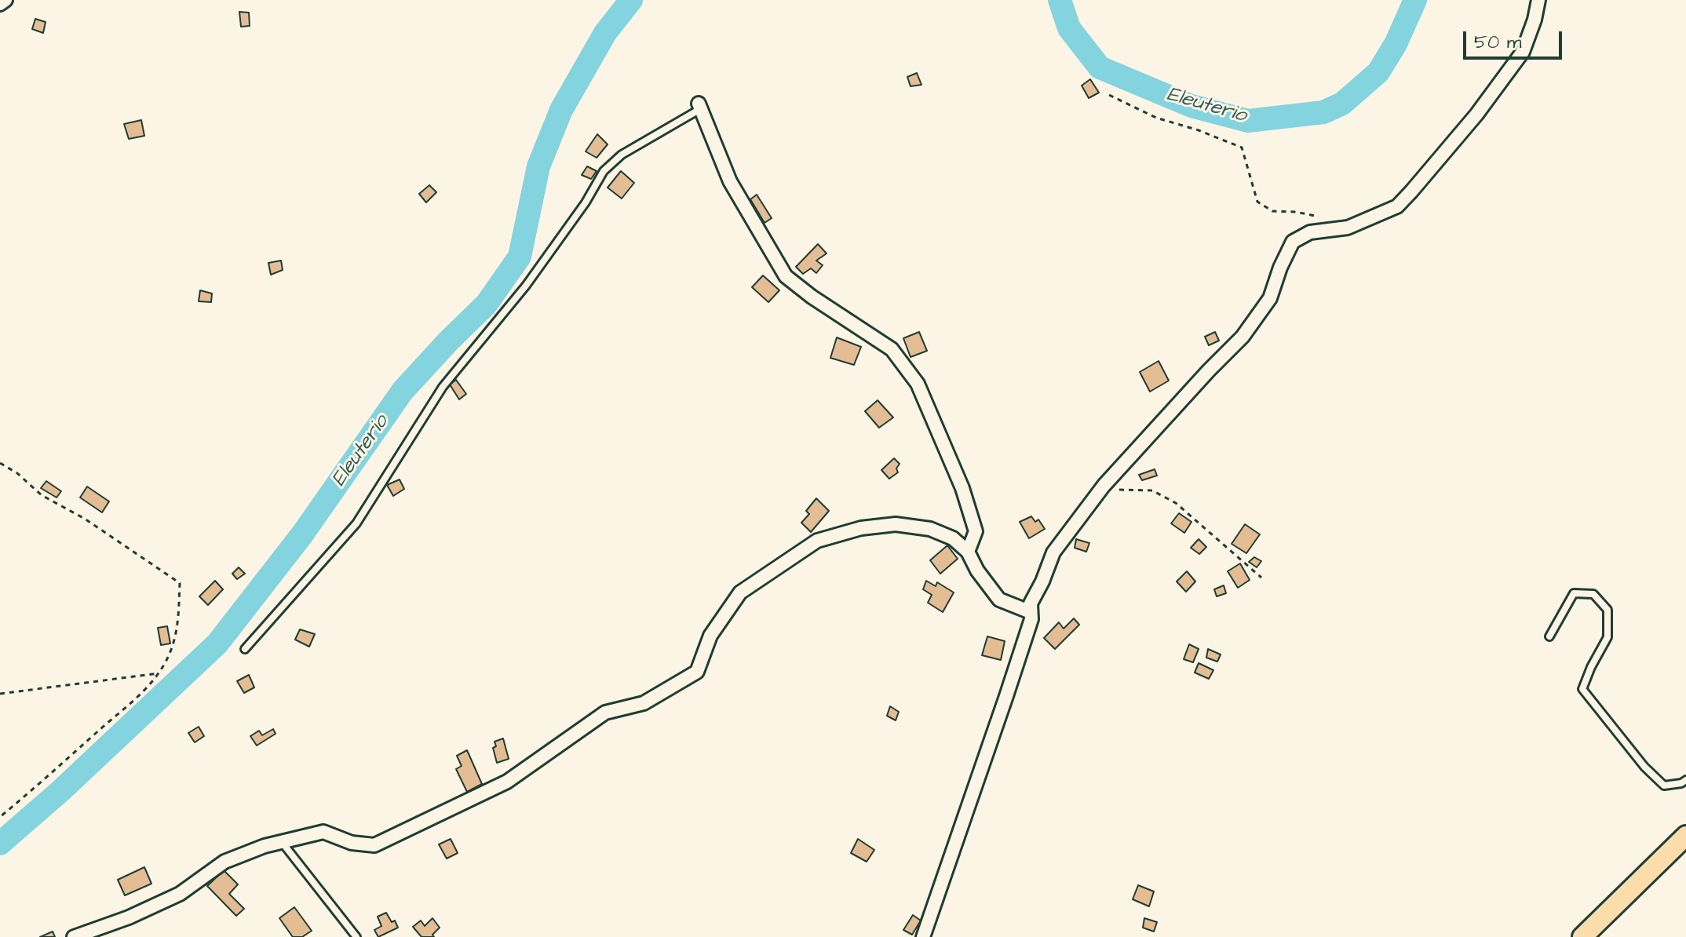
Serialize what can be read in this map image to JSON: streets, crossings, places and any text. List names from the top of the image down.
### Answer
{
  "water": ["Eleuterio"],
  "scale_bar": "50 m"
}
